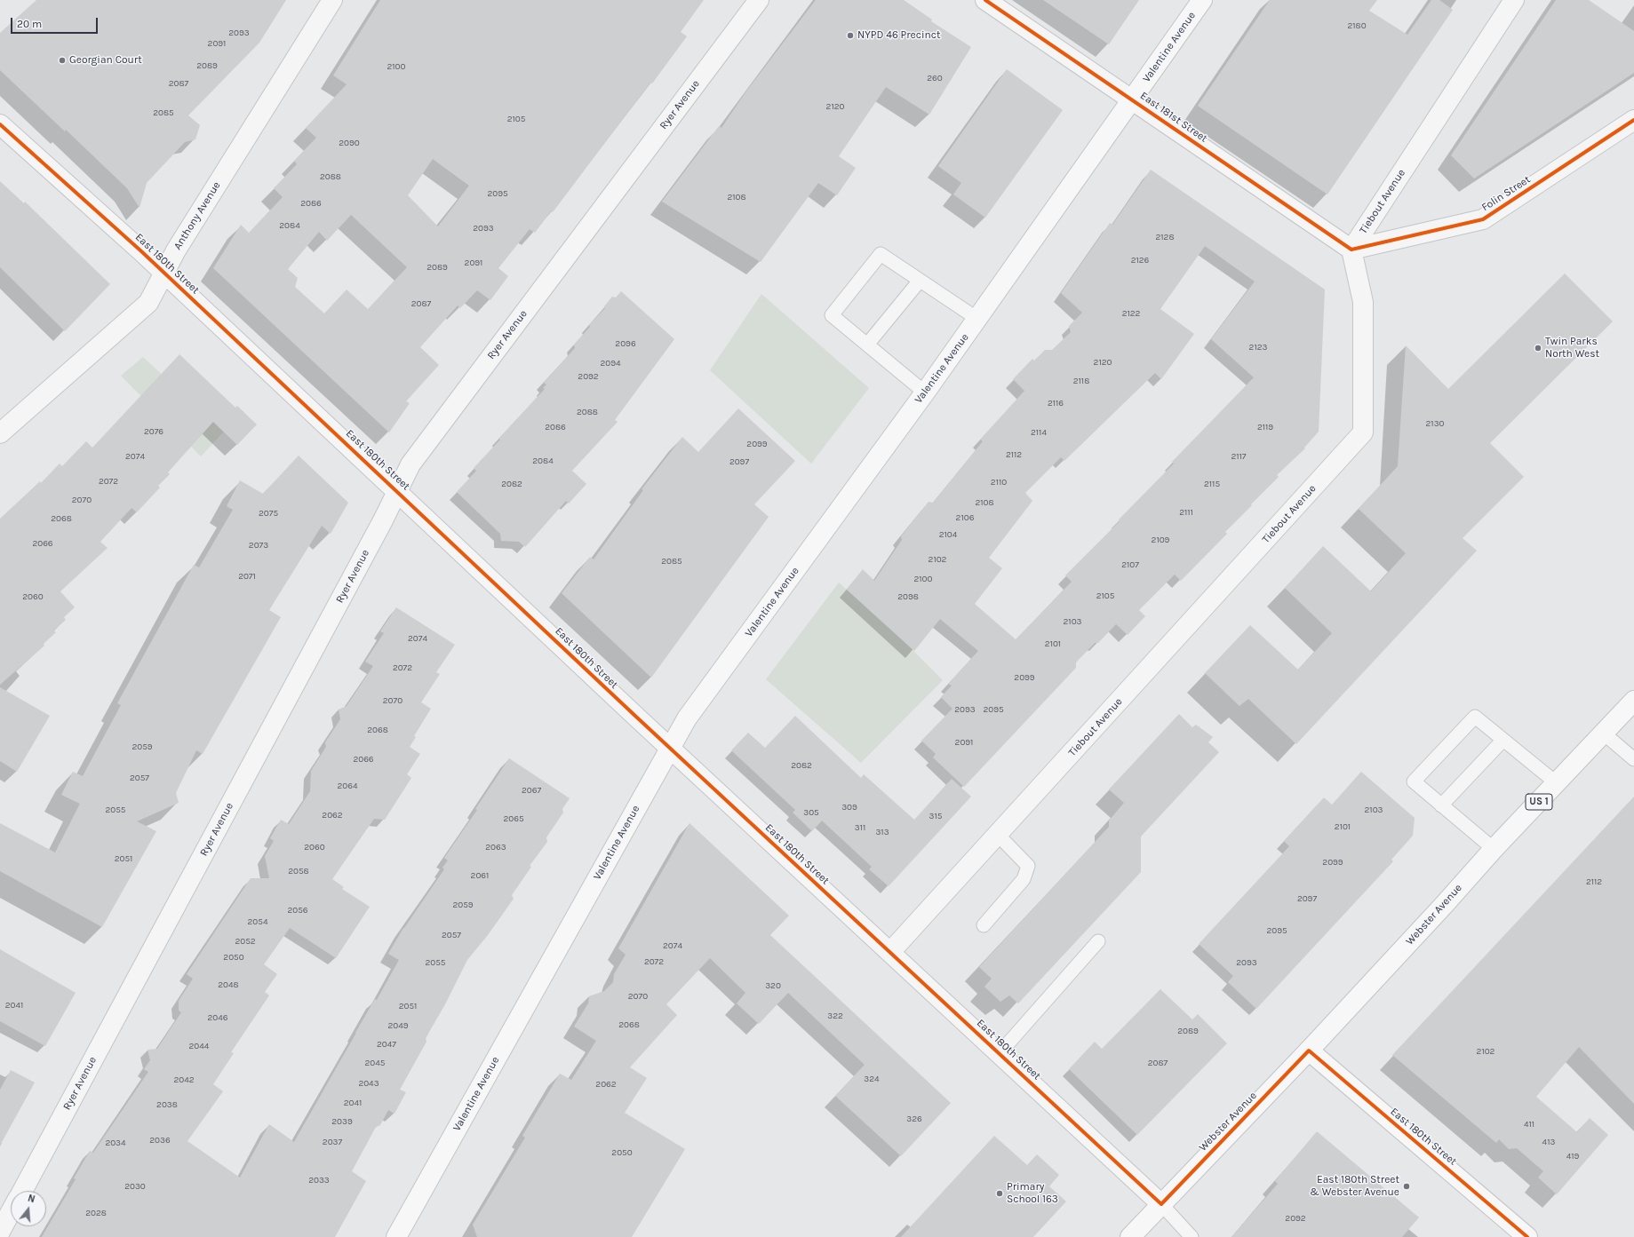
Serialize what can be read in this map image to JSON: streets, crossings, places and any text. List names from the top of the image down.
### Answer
{
  "streets": {
    "street": [
      "Valentine Avenue",
      "Ryer Avenue",
      "East 181st Street",
      "Folin Street",
      "Tiebout Avenue",
      "Anthony Avenue",
      "East 180th Street",
      "US 1",
      "Webster Avenue"
    ]
  },
  "crossings": [
    ["Valentine Avenue", "East 181st Street"],
    ["Valentine Avenue", "East 180th Street"],
    ["Ryer Avenue", "East 180th Street"],
    ["East 181st Street", "Folin Street"],
    ["East 181st Street", "Tiebout Avenue"],
    ["Folin Street", "Tiebout Avenue"],
    ["Tiebout Avenue", "East 180th Street"],
    ["Anthony Avenue", "East 180th Street"],
    ["East 180th Street", "Webster Avenue"]
  ],
  "places": [
    "NYPD 46 Precinct",
    "Georgian Court",
    "Twin Parks North West",
    "East 180th Street & Webster Avenue",
    "Primary School 163"
  ],
  "house_numbers": [
    "2180",
    "2093",
    "2091",
    "2089",
    "2100",
    "260",
    "2087",
    "2120",
    "2085",
    "2105",
    "2090",
    "2088",
    "2095",
    "2108",
    "2086",
    "2084",
    "2093",
    "2128",
    "2126",
    "2091",
    "2089",
    "2087",
    "2122",
    "2096",
    "2123",
    "2120",
    "2094",
    "2092",
    "2118",
    "2116",
    "2088",
    "2130",
    "2086",
    "2119",
    "2076",
    "2114",
    "2099",
    "2112",
    "2074",
    "2117",
    "2084",
    "2097",
    "2072",
    "2110",
    "2082",
    "2115",
    "2070",
    "2108",
    "2111",
    "2075",
    "2106",
    "2068",
    "2104",
    "2109",
    "2066",
    "2073",
    "2102",
    "2085",
    "2107",
    "2071",
    "2100",
    "2105",
    "2060",
    "2098",
    "2103",
    "2074",
    "2101",
    "2072",
    "2099",
    "2070",
    "2093",
    "2095",
    "2068",
    "2091",
    "2059",
    "2066",
    "2082",
    "2057",
    "2064",
    "2067",
    "309",
    "2055",
    "2103",
    "305",
    "2062",
    "315",
    "2065",
    "2101",
    "311",
    "313",
    "2060",
    "2063",
    "2051",
    "2099",
    "2058",
    "2061",
    "2112",
    "2097",
    "2059",
    "2056",
    "2054",
    "2095",
    "2057",
    "2052",
    "2074",
    "2050",
    "2072",
    "2055",
    "2093",
    "2048",
    "320",
    "2070",
    "2041",
    "2051",
    "322",
    "2046",
    "2068",
    "2049",
    "2089",
    "2047",
    "2044",
    "2102",
    "2045",
    "2087",
    "324",
    "2042",
    "2043",
    "2062",
    "2041",
    "2038",
    "326",
    "2039",
    "411",
    "2036",
    "2037",
    "413",
    "2034",
    "2050",
    "419",
    "2033",
    "2030",
    "2028",
    "2092"
  ],
  "scale_bar": "20 m",
  "north": "top"
}
